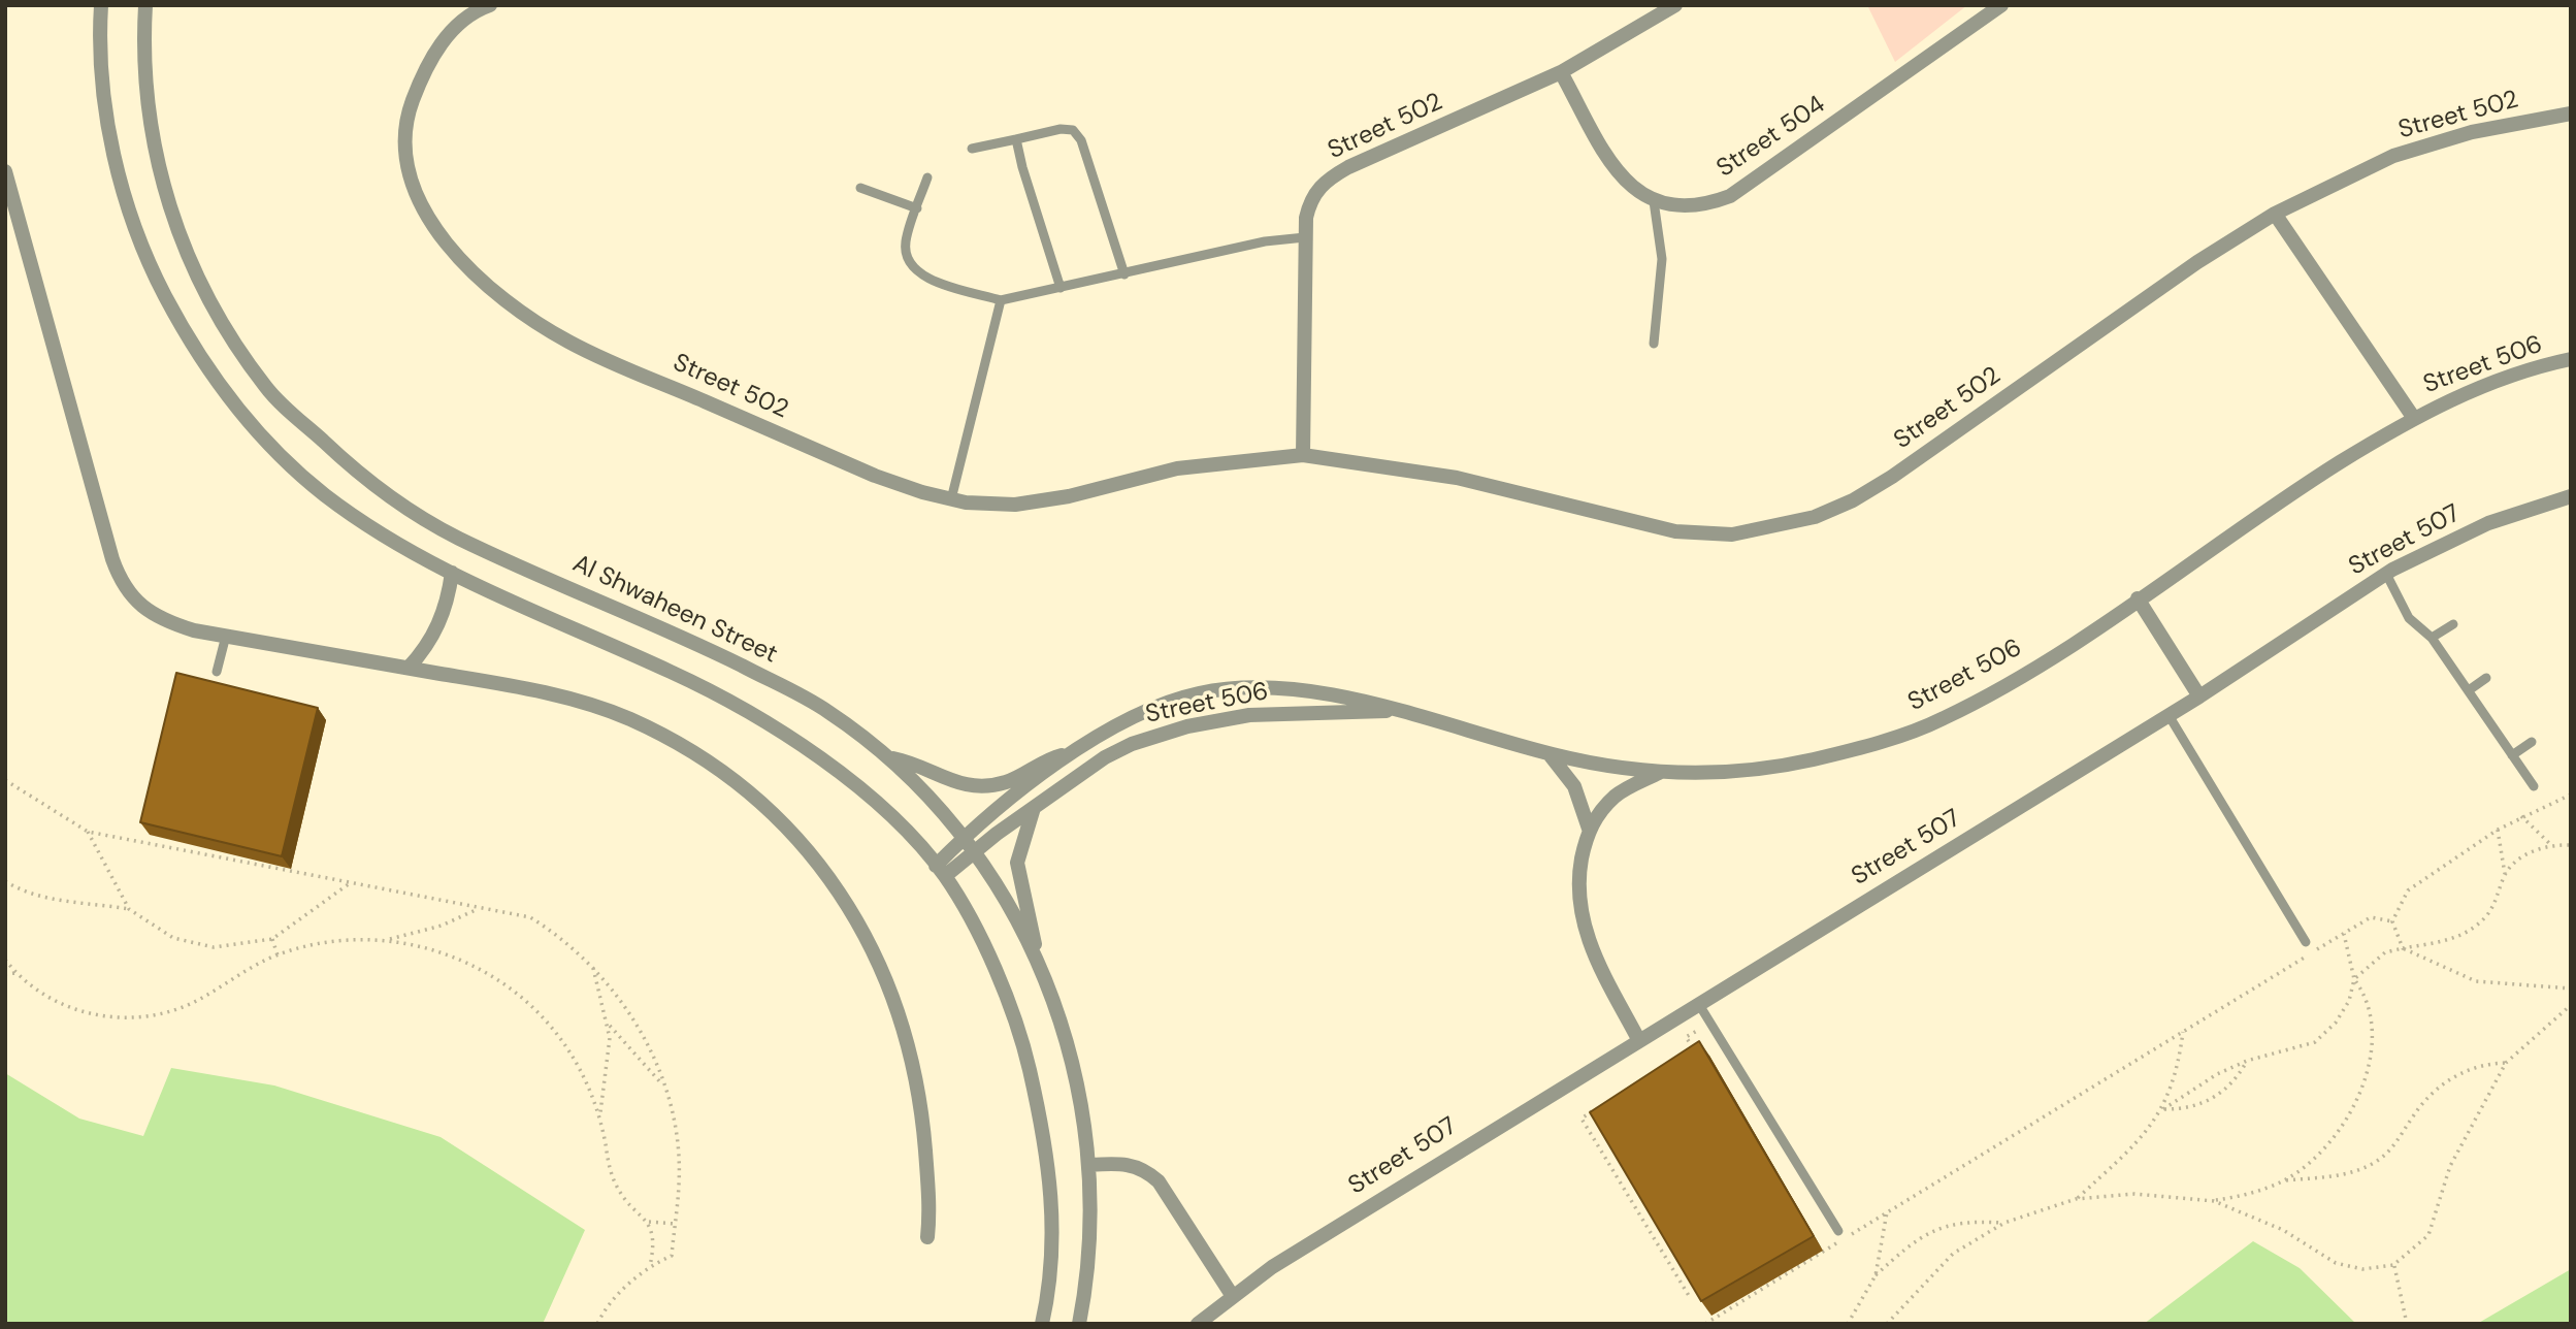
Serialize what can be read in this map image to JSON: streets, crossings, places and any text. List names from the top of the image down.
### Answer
{
  "streets": {
    "street": [
      "Street 502",
      "Street 504",
      "Street 506",
      "Street 507",
      "Al Shwaheen Street"
    ]
  },
  "crossings": [
    ["Street 502", "Street 504"],
    ["Street 502", "Street 506"],
    ["Street 506", "Al Shwaheen Street"]
  ]
}
